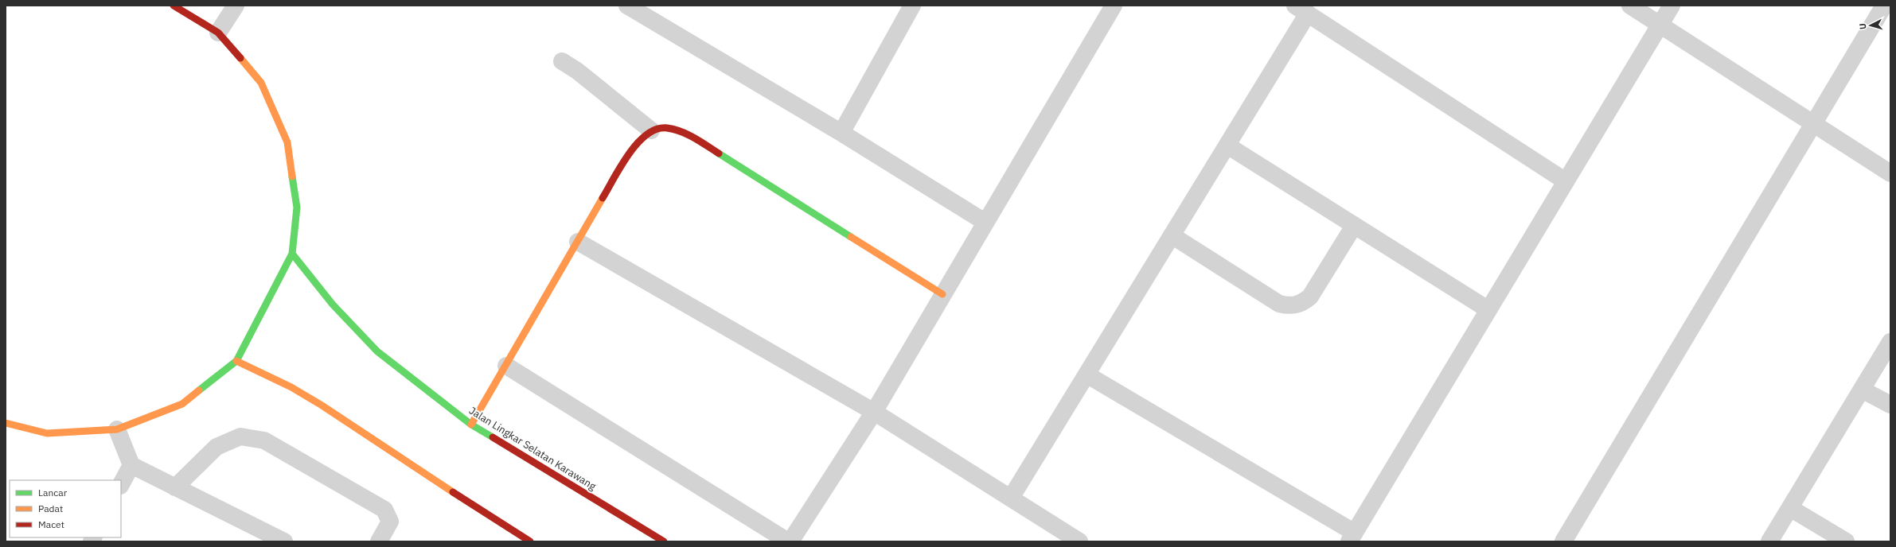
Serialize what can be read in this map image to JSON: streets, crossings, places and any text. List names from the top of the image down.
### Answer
{
  "streets": {
    "main road": ["Jalan Lingkar Selatan Karawang"]
  },
  "legend": ["Lancar", "Padat", "Macet"],
  "north": "left"
}
